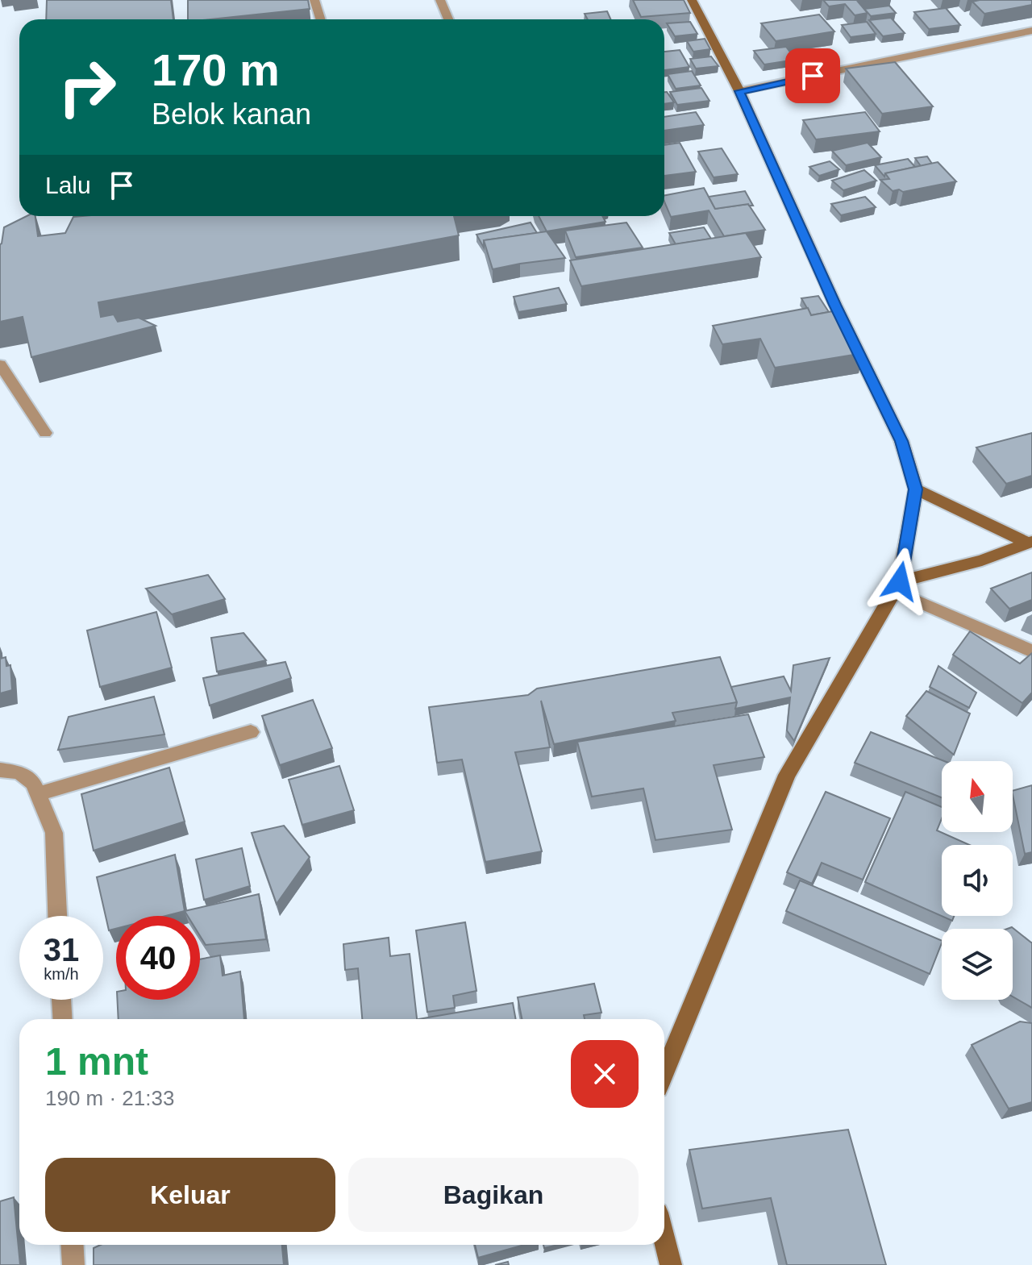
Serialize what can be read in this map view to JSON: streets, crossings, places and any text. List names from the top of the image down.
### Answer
{
  "north": "top",
  "page": {
    "turn": ["170 m", "Belok kanan"],
    "then": "Lalu",
    "speed": "31 km/h",
    "limit": "40",
    "heading": ["1 mnt", "190 m · 21:33"],
    "buttons": ["Keluar", "Bagikan"]
  }
}
